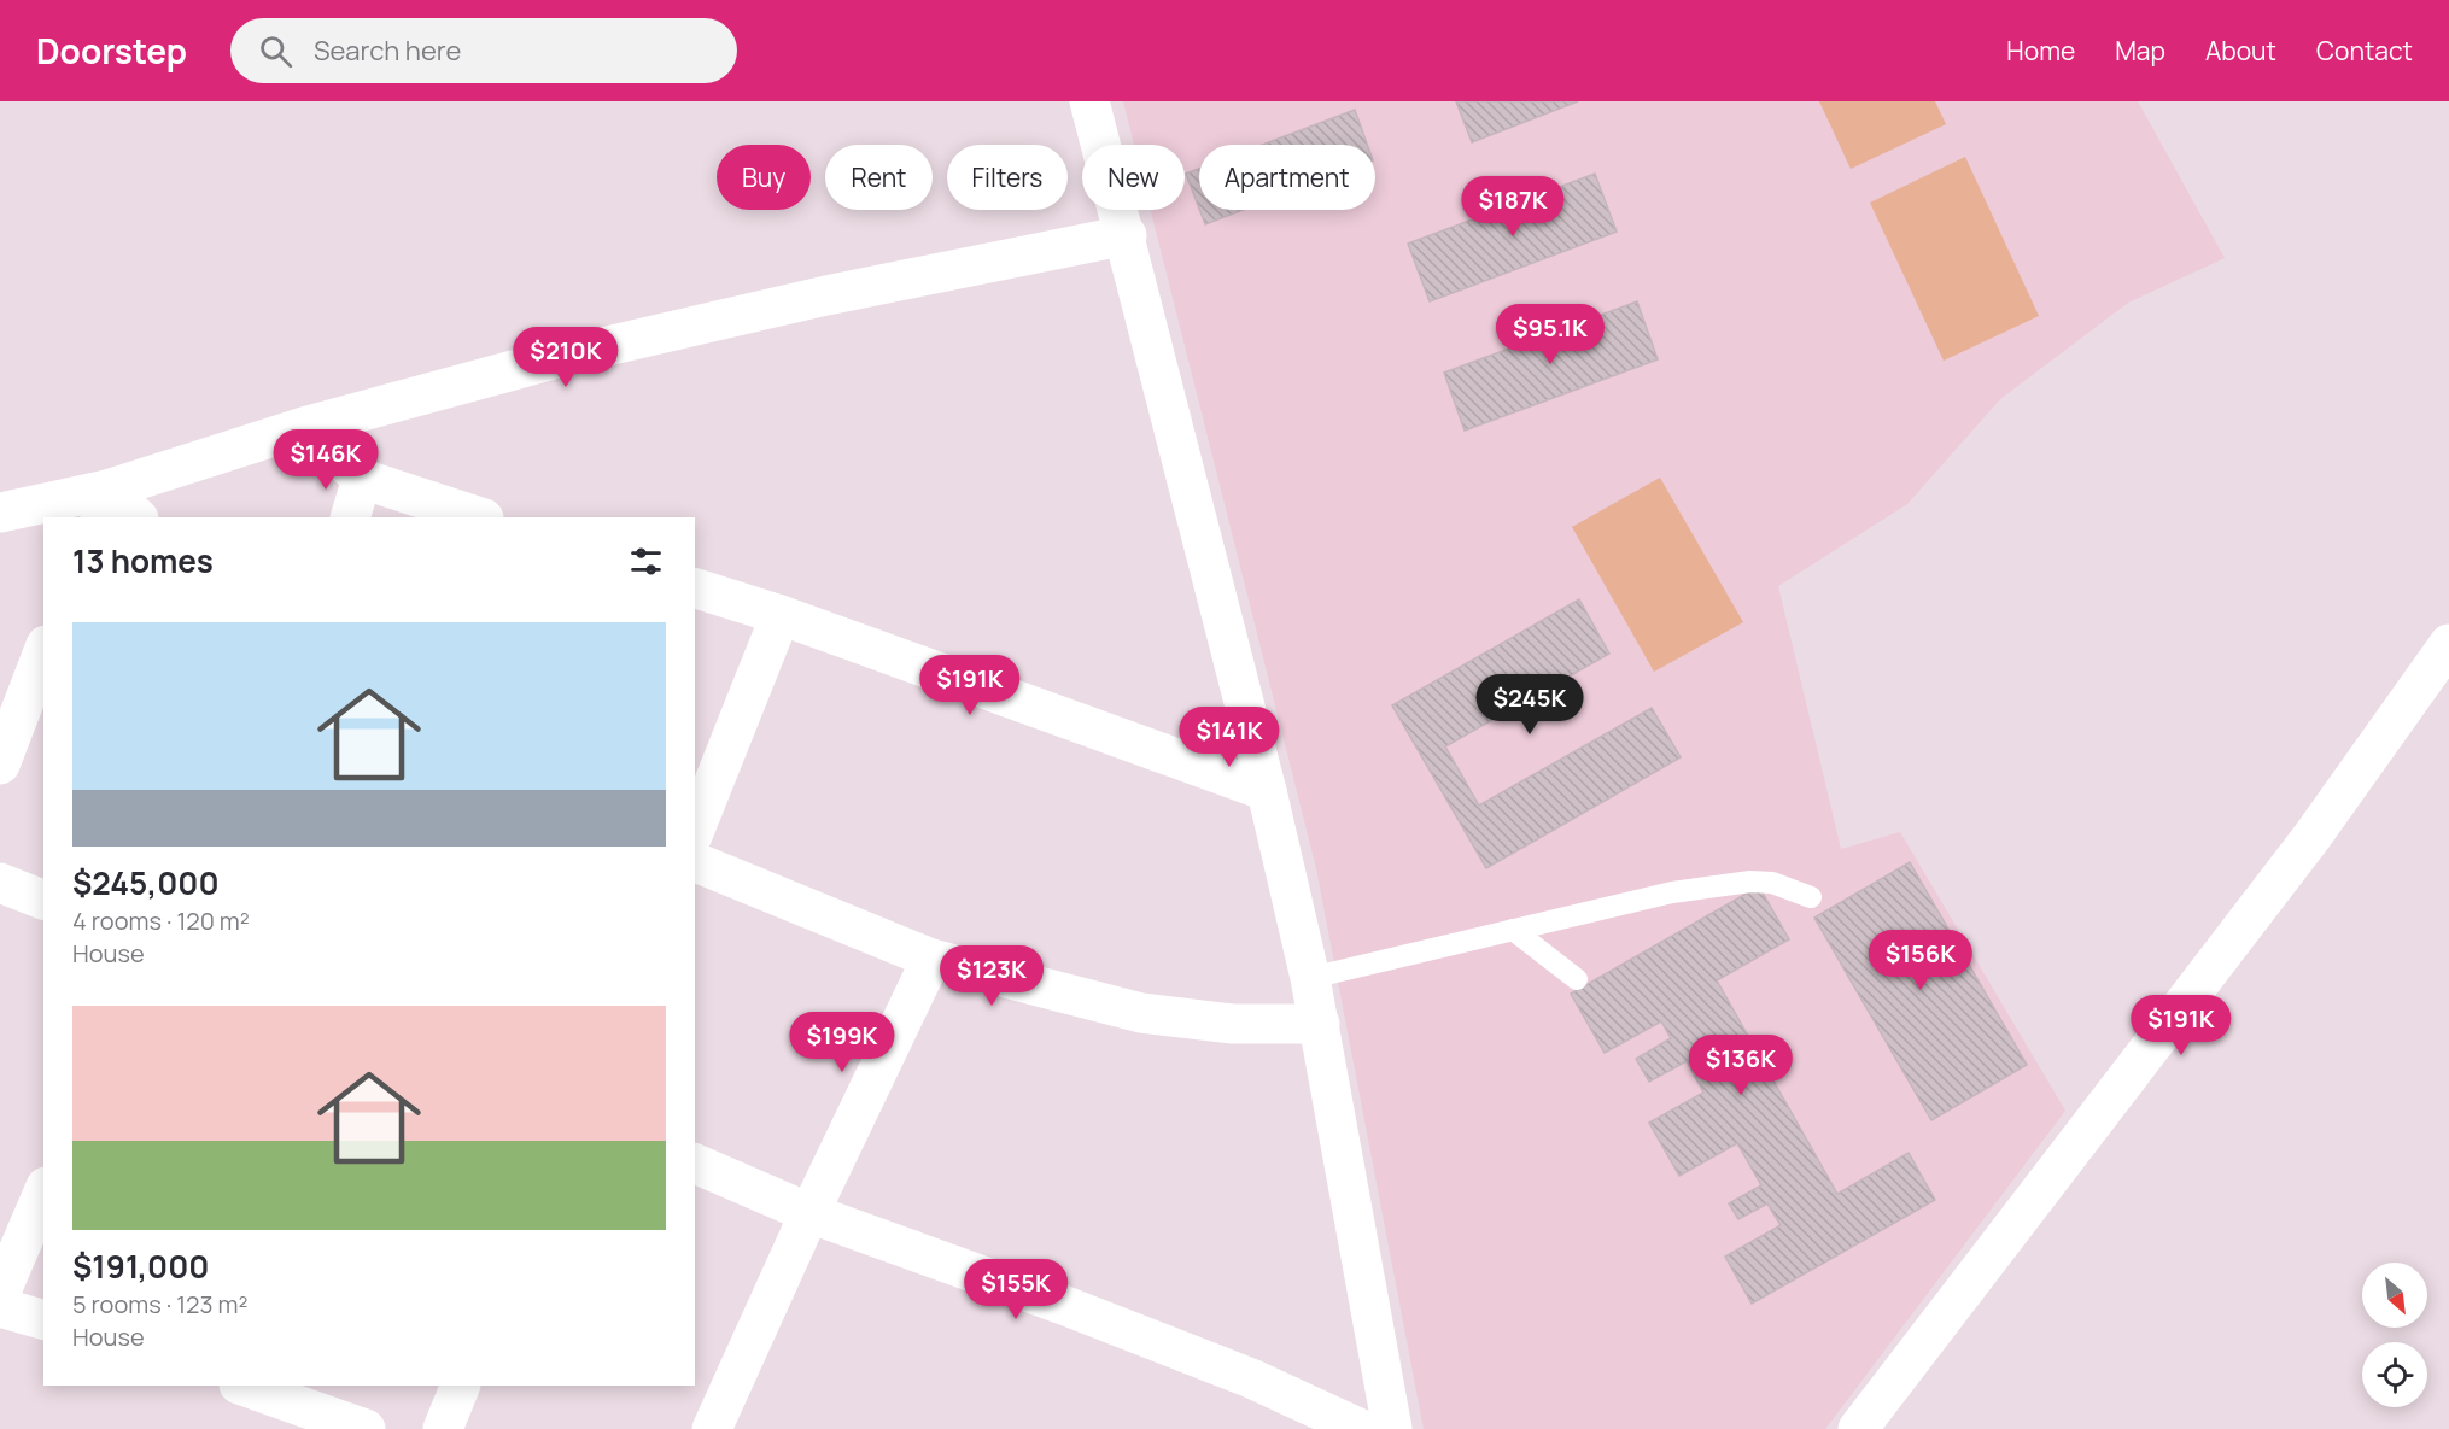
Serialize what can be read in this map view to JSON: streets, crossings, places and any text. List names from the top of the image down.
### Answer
{
  "north": "bottom right",
  "page": {
    "header": "Doorstep",
    "search": "Search here",
    "nav": [
      "Home",
      "Map",
      "About",
      "Contact"
    ],
    "chip": [
      "Buy",
      "Rent",
      "Filters",
      "New",
      "Apartment"
    ],
    "price": [
      "$187K",
      "$95.1K",
      "$210K",
      "$146K",
      "$191K",
      "$245K",
      "$141K",
      "$156K",
      "$123K",
      "$191K",
      "$199K",
      "$136K",
      "$155K"
    ],
    "heading": "13 homes",
    "list": [
      {
        "name": "$245,000",
        "note": "4 rooms · 120 m² · House"
      },
      {
        "name": "$191,000",
        "note": "5 rooms · 123 m² · House"
      }
    ]
  }
}
